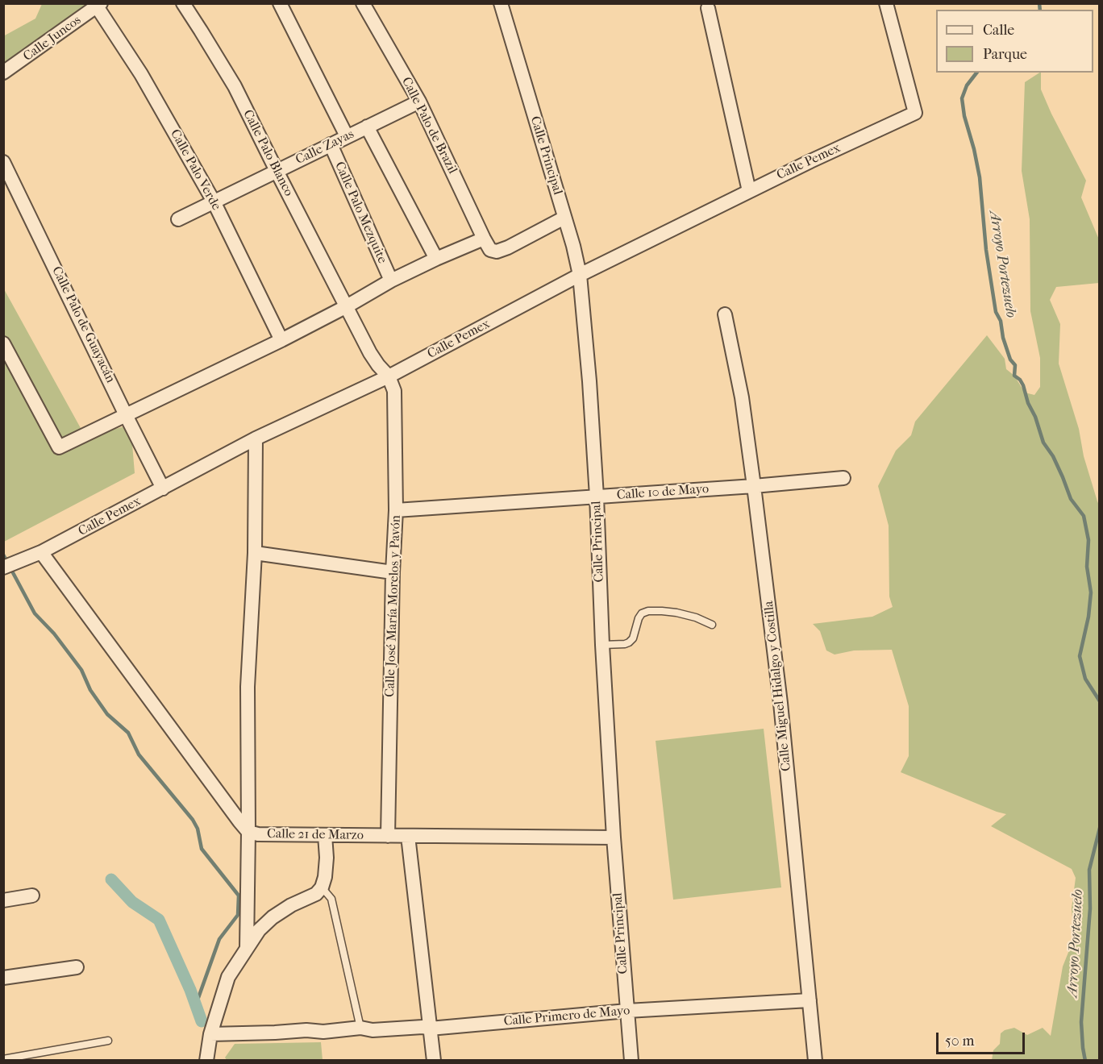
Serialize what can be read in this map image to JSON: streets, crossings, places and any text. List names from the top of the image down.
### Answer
{
  "streets": {
    "street": [
      "Calle Juncos",
      "Calle Palo de Brazil",
      "Calle Zayas",
      "Calle Palo Blanco",
      "Calle Principal",
      "Calle Pemex",
      "Calle Palo Verde",
      "Calle Palo Mezquite",
      "Calle Palo de Guayacán",
      "Calle 10 de Mayo",
      "Calle José María Morelos y Pavón",
      "Calle Miguel Hidalgo y Costilla",
      "Calle 21 de Marzo",
      "Calle Primero de Mayo"
    ]
  },
  "crossings": [
    ["Calle Juncos", "Calle Palo Verde"],
    ["Calle Palo de Brazil", "Calle Zayas"],
    ["Calle Zayas", "Calle Palo Blanco"],
    ["Calle Zayas", "Calle Palo Verde"],
    ["Calle Zayas", "Calle Palo Mezquite"],
    ["Calle Palo Blanco", "Calle Pemex"],
    ["Calle Palo Blanco", "Calle José María Morelos y Pavón"],
    ["Calle Principal", "Calle Pemex"],
    ["Calle Principal", "Calle 10 de Mayo"],
    ["Calle Principal", "Calle 21 de Marzo"],
    ["Calle Principal", "Calle Primero de Mayo"],
    ["Calle Pemex", "Calle Palo de Guayacán"],
    ["Calle Pemex", "Calle José María Morelos y Pavón"],
    ["Calle Pemex", "Calle 21 de Marzo"],
    ["Calle 10 de Mayo", "Calle José María Morelos y Pavón"],
    ["Calle 10 de Mayo", "Calle Miguel Hidalgo y Costilla"],
    ["Calle José María Morelos y Pavón", "Calle 21 de Marzo"],
    ["Calle Miguel Hidalgo y Costilla", "Calle Primero de Mayo"]
  ],
  "water": ["Arroyo Portezuelo"],
  "legend": ["Calle", "Parque"],
  "scale_bar": "50 m"
}
